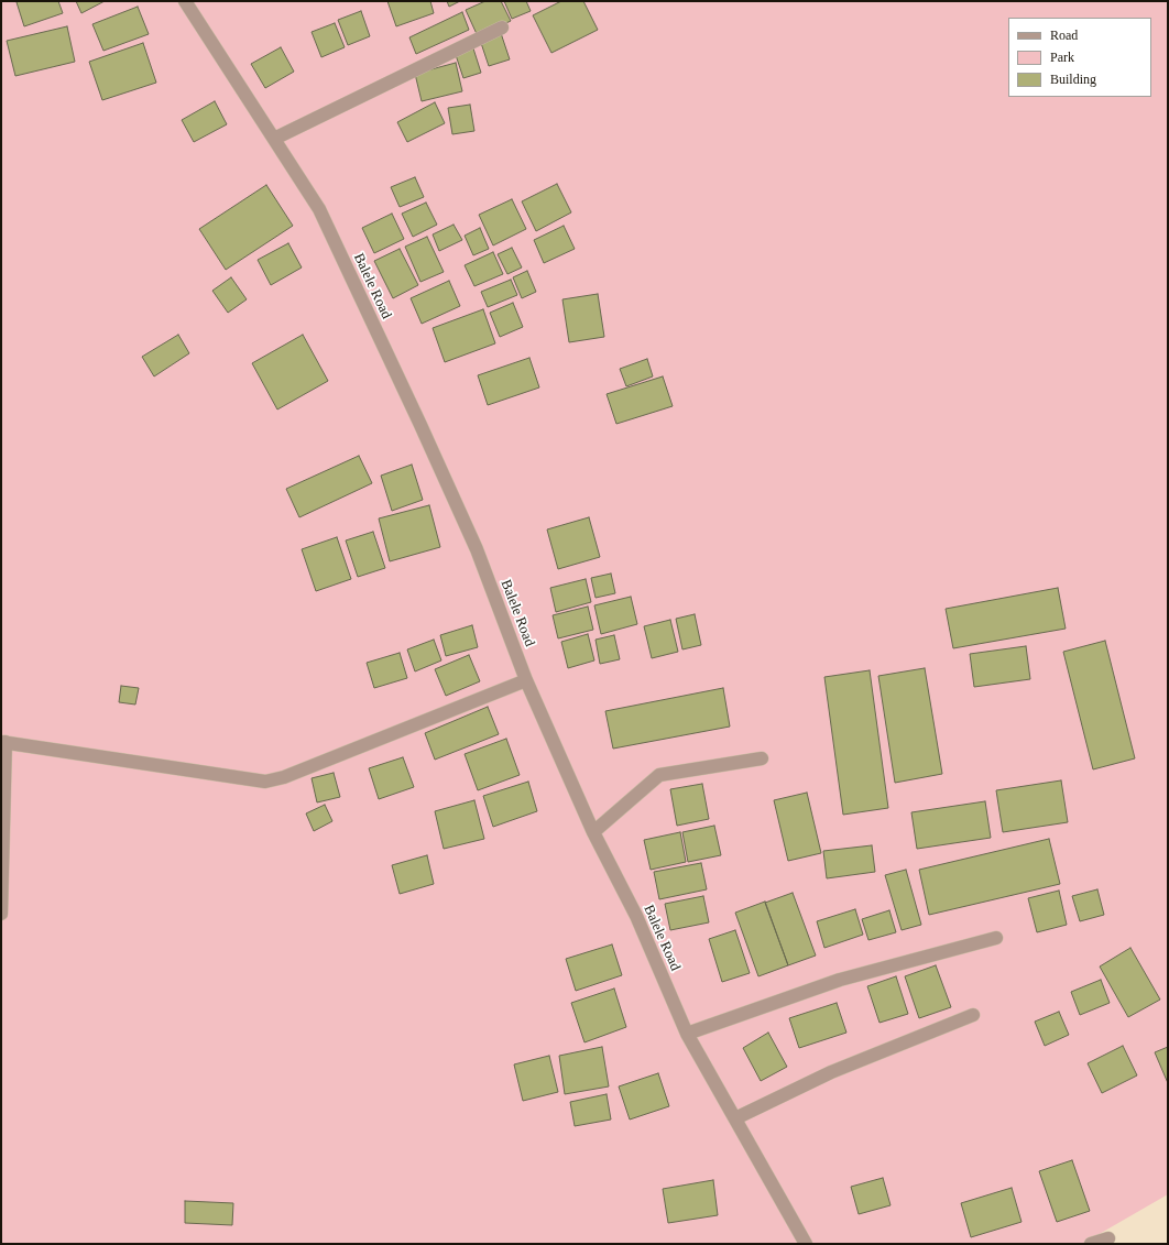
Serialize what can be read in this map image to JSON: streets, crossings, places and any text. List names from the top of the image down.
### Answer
{
  "streets": {
    "street": ["Balele Road"]
  },
  "legend": ["Road", "Park", "Building"]
}
